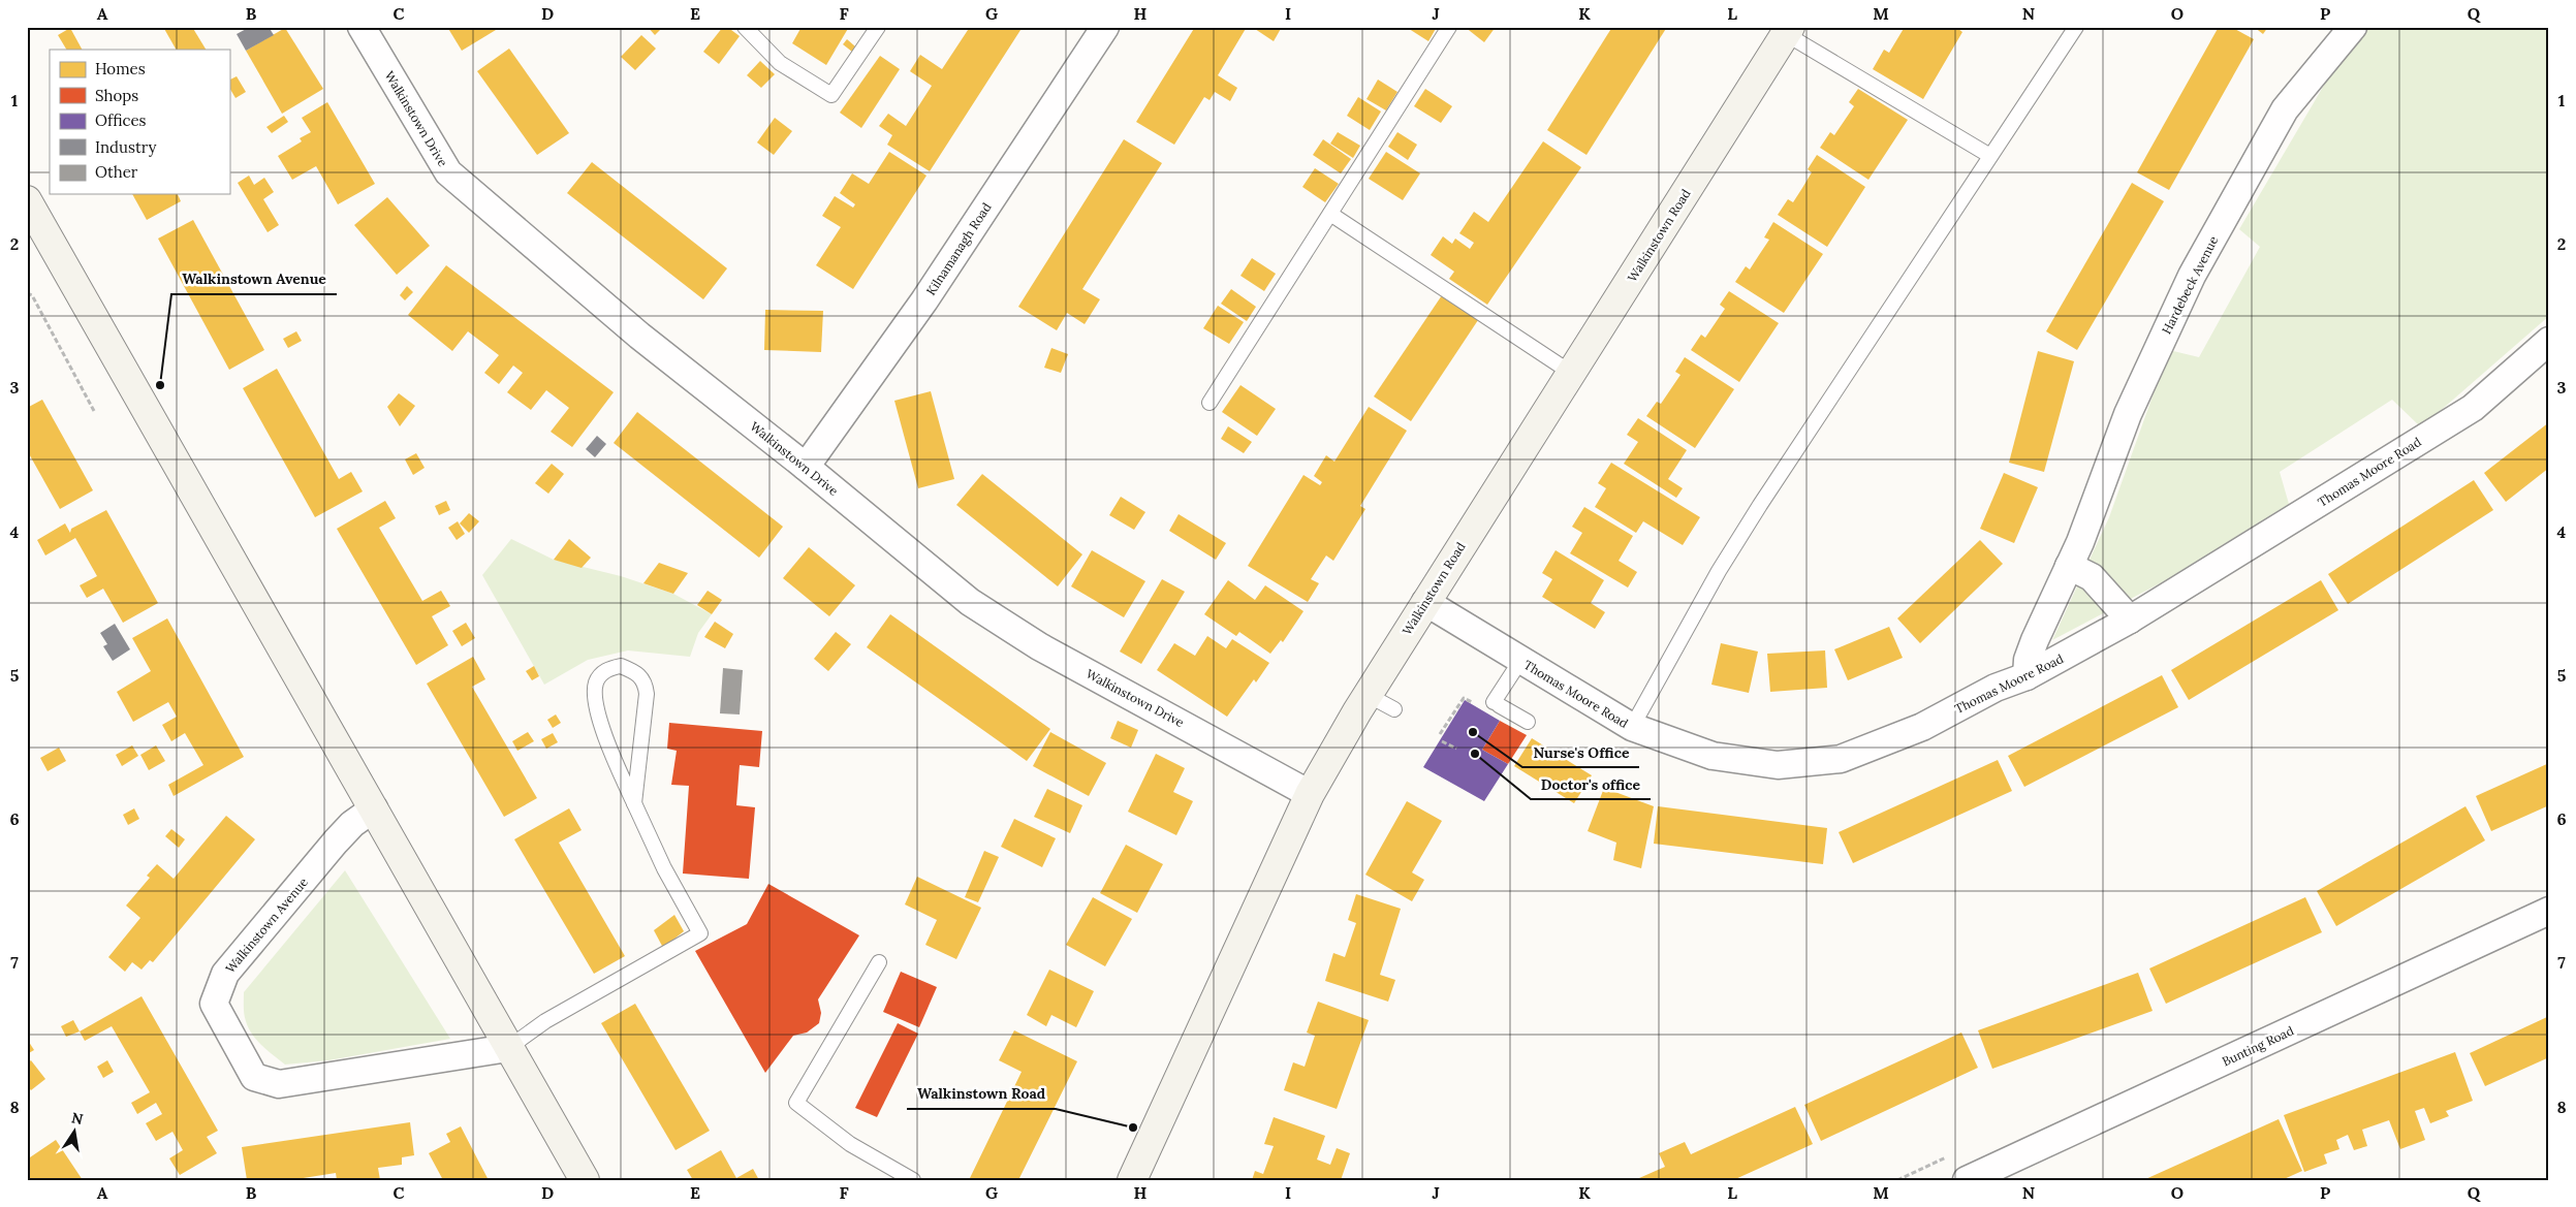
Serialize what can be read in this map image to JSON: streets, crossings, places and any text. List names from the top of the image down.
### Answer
{
  "streets": {
    "main road": ["Walkinstown Road"],
    "street": [
      "Walkinstown Drive",
      "Kilnamanagh Road",
      "Hardebeck Avenue",
      "Thomas Moore Road",
      "Walkinstown Avenue",
      "Bunting Road"
    ]
  },
  "crossings": [
    ["Walkinstown Drive", "Walkinstown Road"],
    ["Walkinstown Drive", "Kilnamanagh Road"],
    ["Walkinstown Road", "Thomas Moore Road"],
    ["Hardebeck Avenue", "Thomas Moore Road"]
  ],
  "places": [
    "Walkinstown Avenue",
    "Nurse's Office",
    "Doctor's office",
    "Walkinstown Road"
  ],
  "legend": [
    "Homes",
    "Shops",
    "Offices",
    "Industry",
    "Other"
  ],
  "north": "top",
  "grid": {
    "columns": [
      "A",
      "B",
      "C",
      "D",
      "E",
      "F",
      "G",
      "H",
      "I",
      "J",
      "K",
      "L",
      "M",
      "N",
      "O",
      "P",
      "Q"
    ],
    "rows": [
      "1",
      "2",
      "3",
      "4",
      "5",
      "6",
      "7",
      "8"
    ]
  }
}
